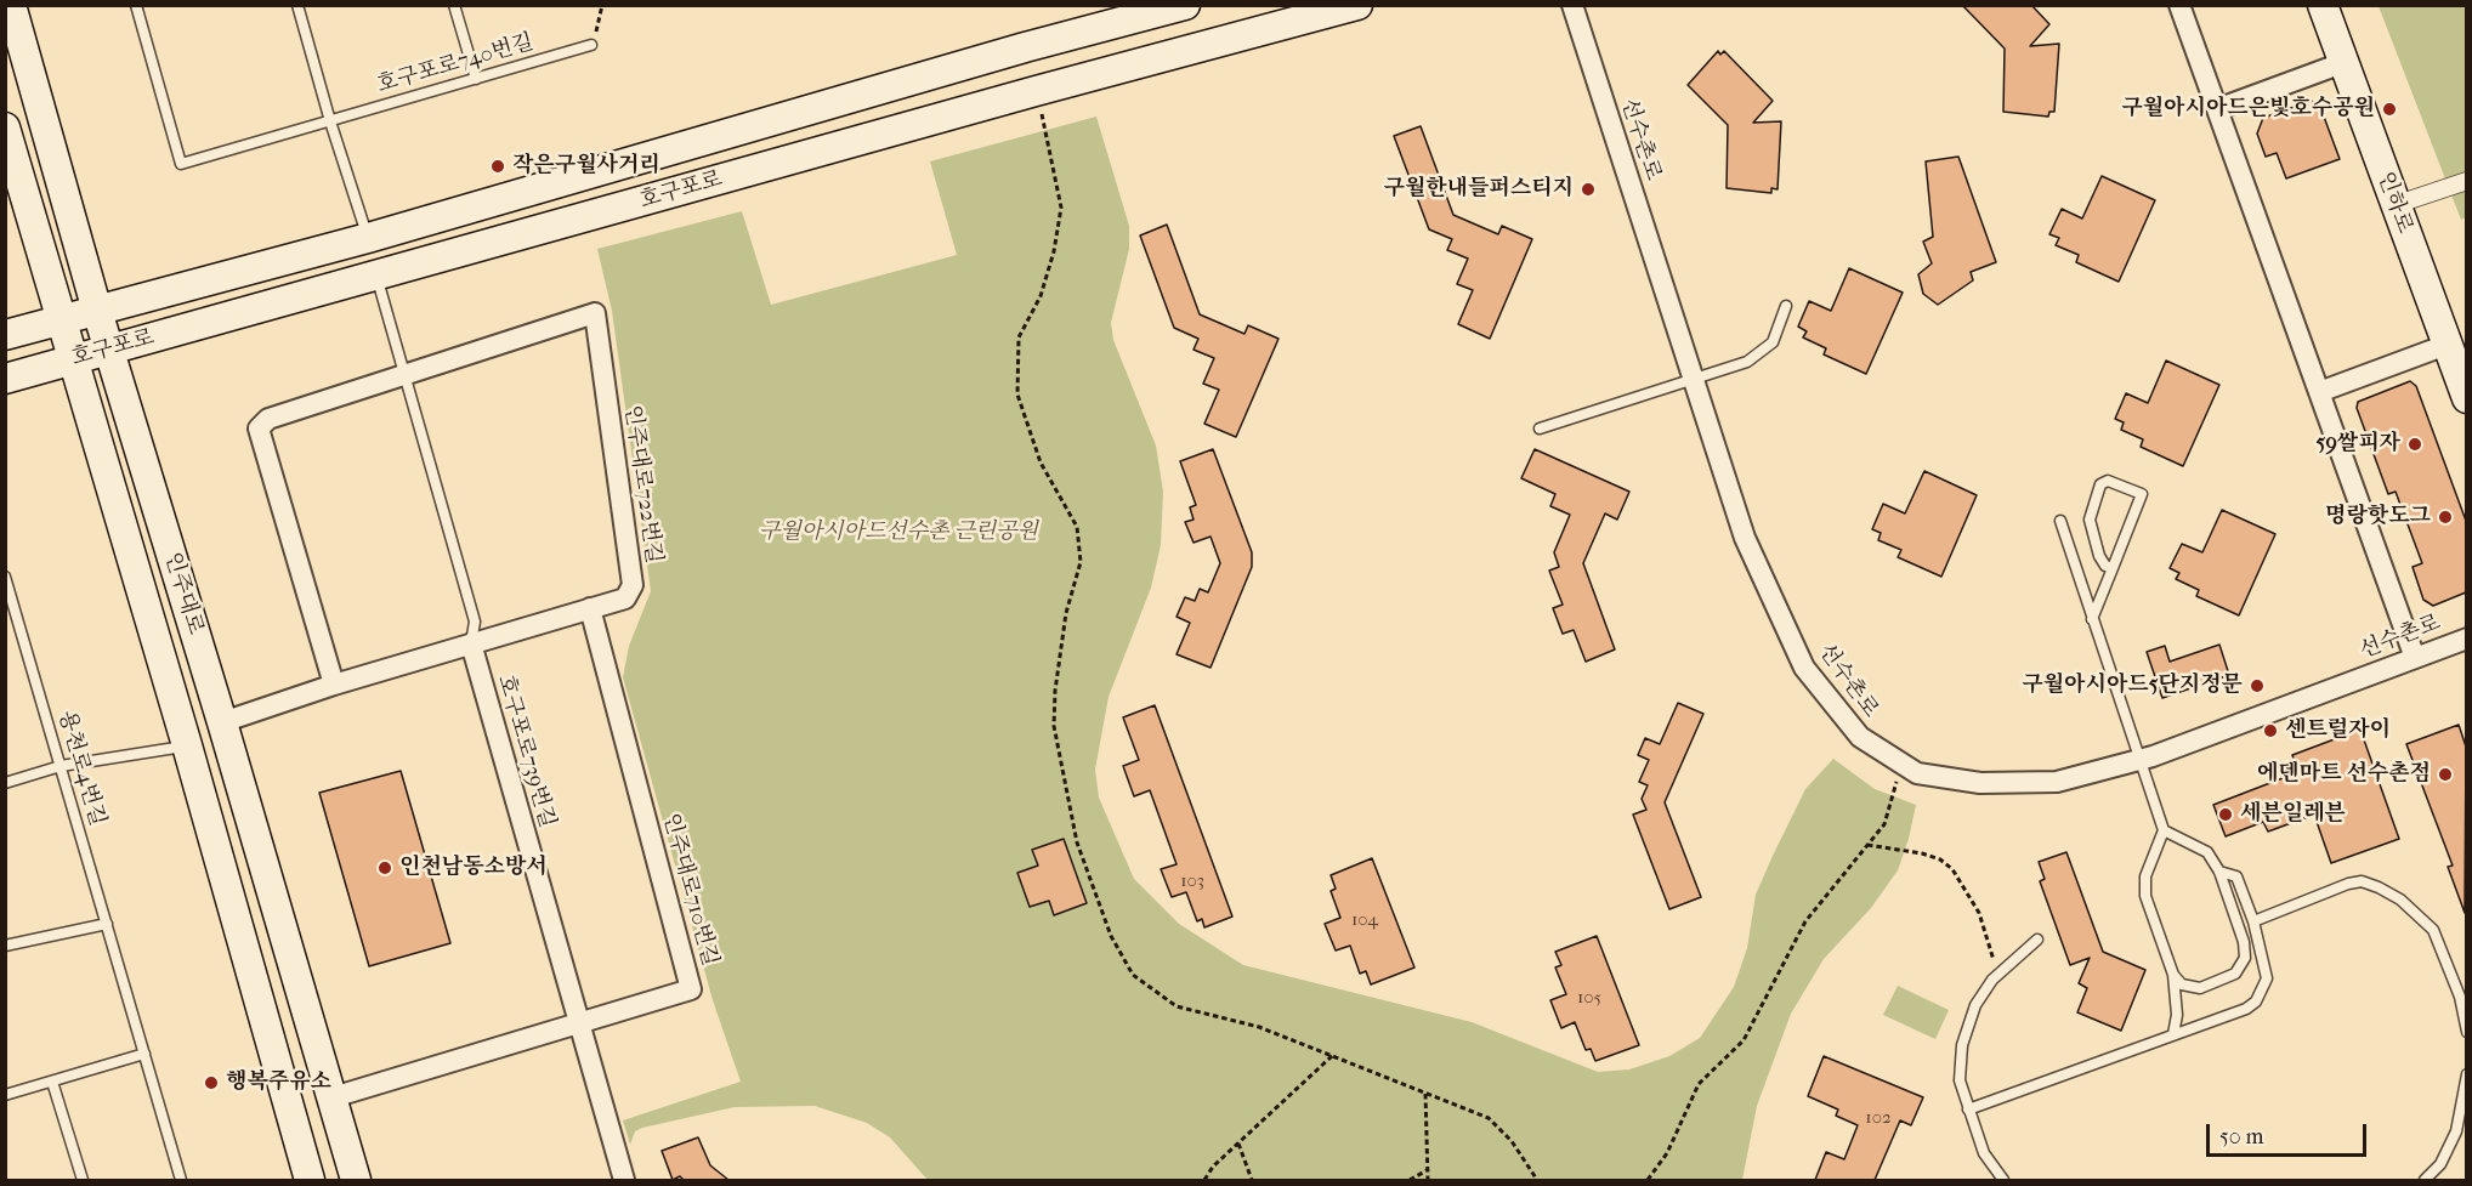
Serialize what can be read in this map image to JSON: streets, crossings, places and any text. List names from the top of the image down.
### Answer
{
  "streets": {
    "main road": ["호구포로", "인하로", "인주대로"],
    "street": [
      "선수촌로",
      "인주대로722번길",
      "호구포로739번길",
      "인주대로710번길"
    ],
    "lane": ["호구포로740번길", "용천로4번길"]
  },
  "crossings": [
    ["호구포로", "인주대로"],
    ["호구포로", "호구포로739번길"],
    ["인주대로722번길", "인주대로"],
    ["인주대로722번길", "호구포로739번길"],
    ["인주대로722번길", "인주대로710번길"],
    ["인주대로", "인주대로710번길"],
    ["호구포로739번길", "인주대로710번길"]
  ],
  "parks": ["구월아시아드선수촌 근린공원"],
  "places": [
    "구월아시아드은빛호수공원",
    "작은구월사거리",
    "구월한내들퍼스티지",
    "59쌀피자",
    "명랑핫도그",
    "구월아시아드5단지정문",
    "센트럴자이",
    "에덴마트 선수촌점",
    "세븐일레븐",
    "인천남동소방서",
    "행복주유소"
  ],
  "house_numbers": [
    "103",
    "104",
    "105",
    "102"
  ],
  "scale_bar": "50 m"
}
